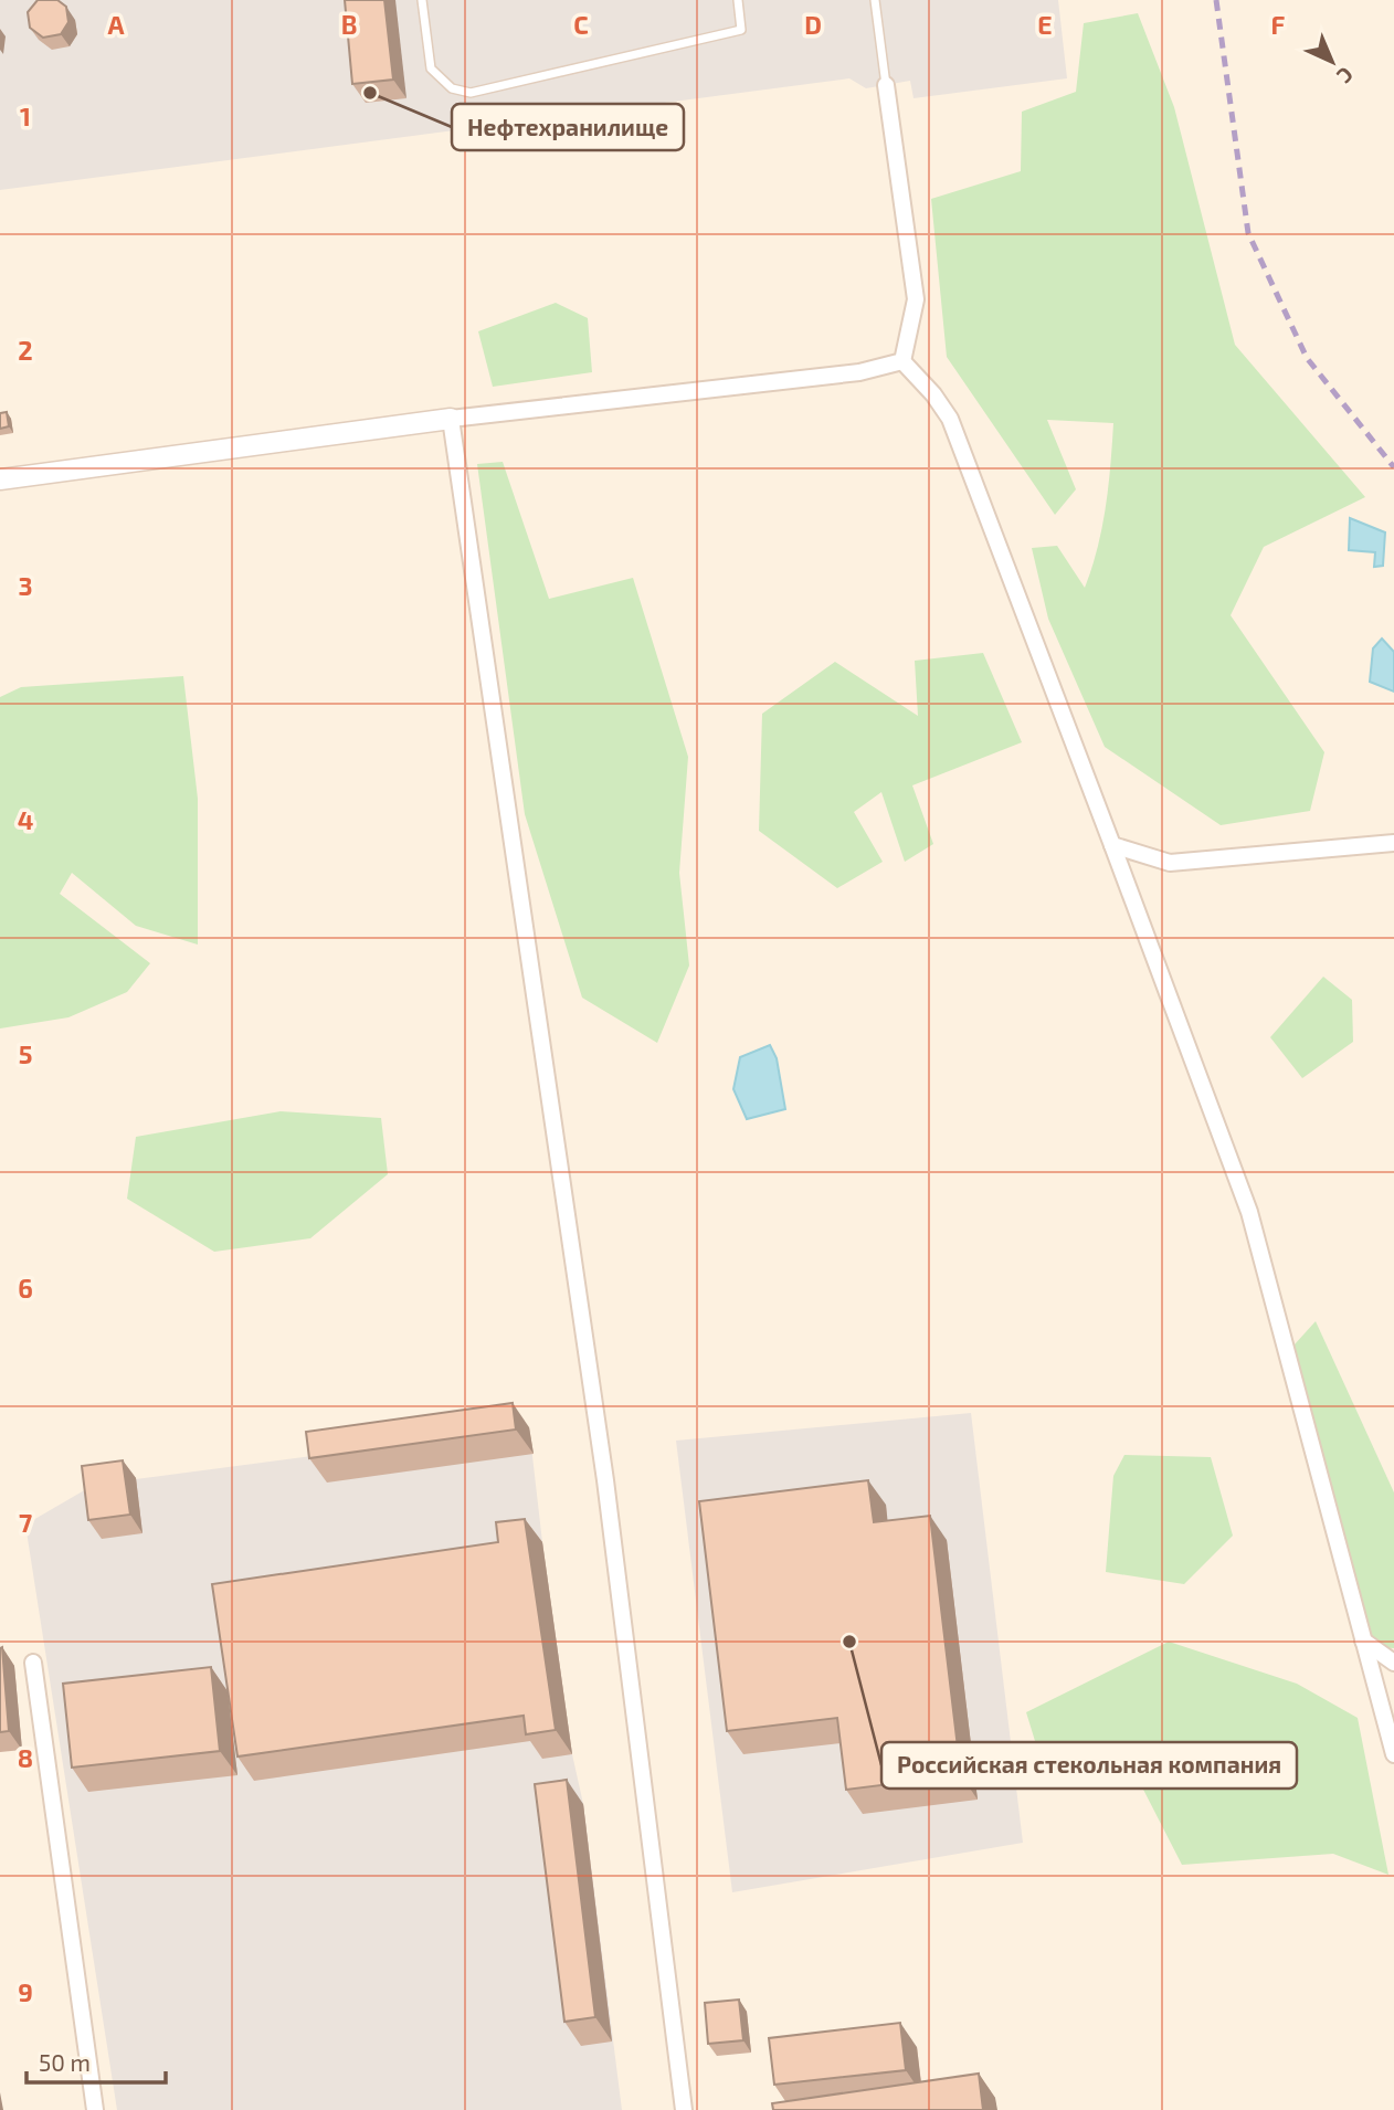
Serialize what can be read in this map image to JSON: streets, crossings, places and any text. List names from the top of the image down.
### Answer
{
  "places": ["Нефтехранилище", "Российская стекольная компания"],
  "scale_bar": "50 m",
  "north": "bottom right",
  "grid": {
    "columns": [
      "A",
      "B",
      "C",
      "D",
      "E",
      "F"
    ],
    "rows": [
      "1",
      "2",
      "3",
      "4",
      "5",
      "6",
      "7",
      "8",
      "9"
    ]
  }
}
